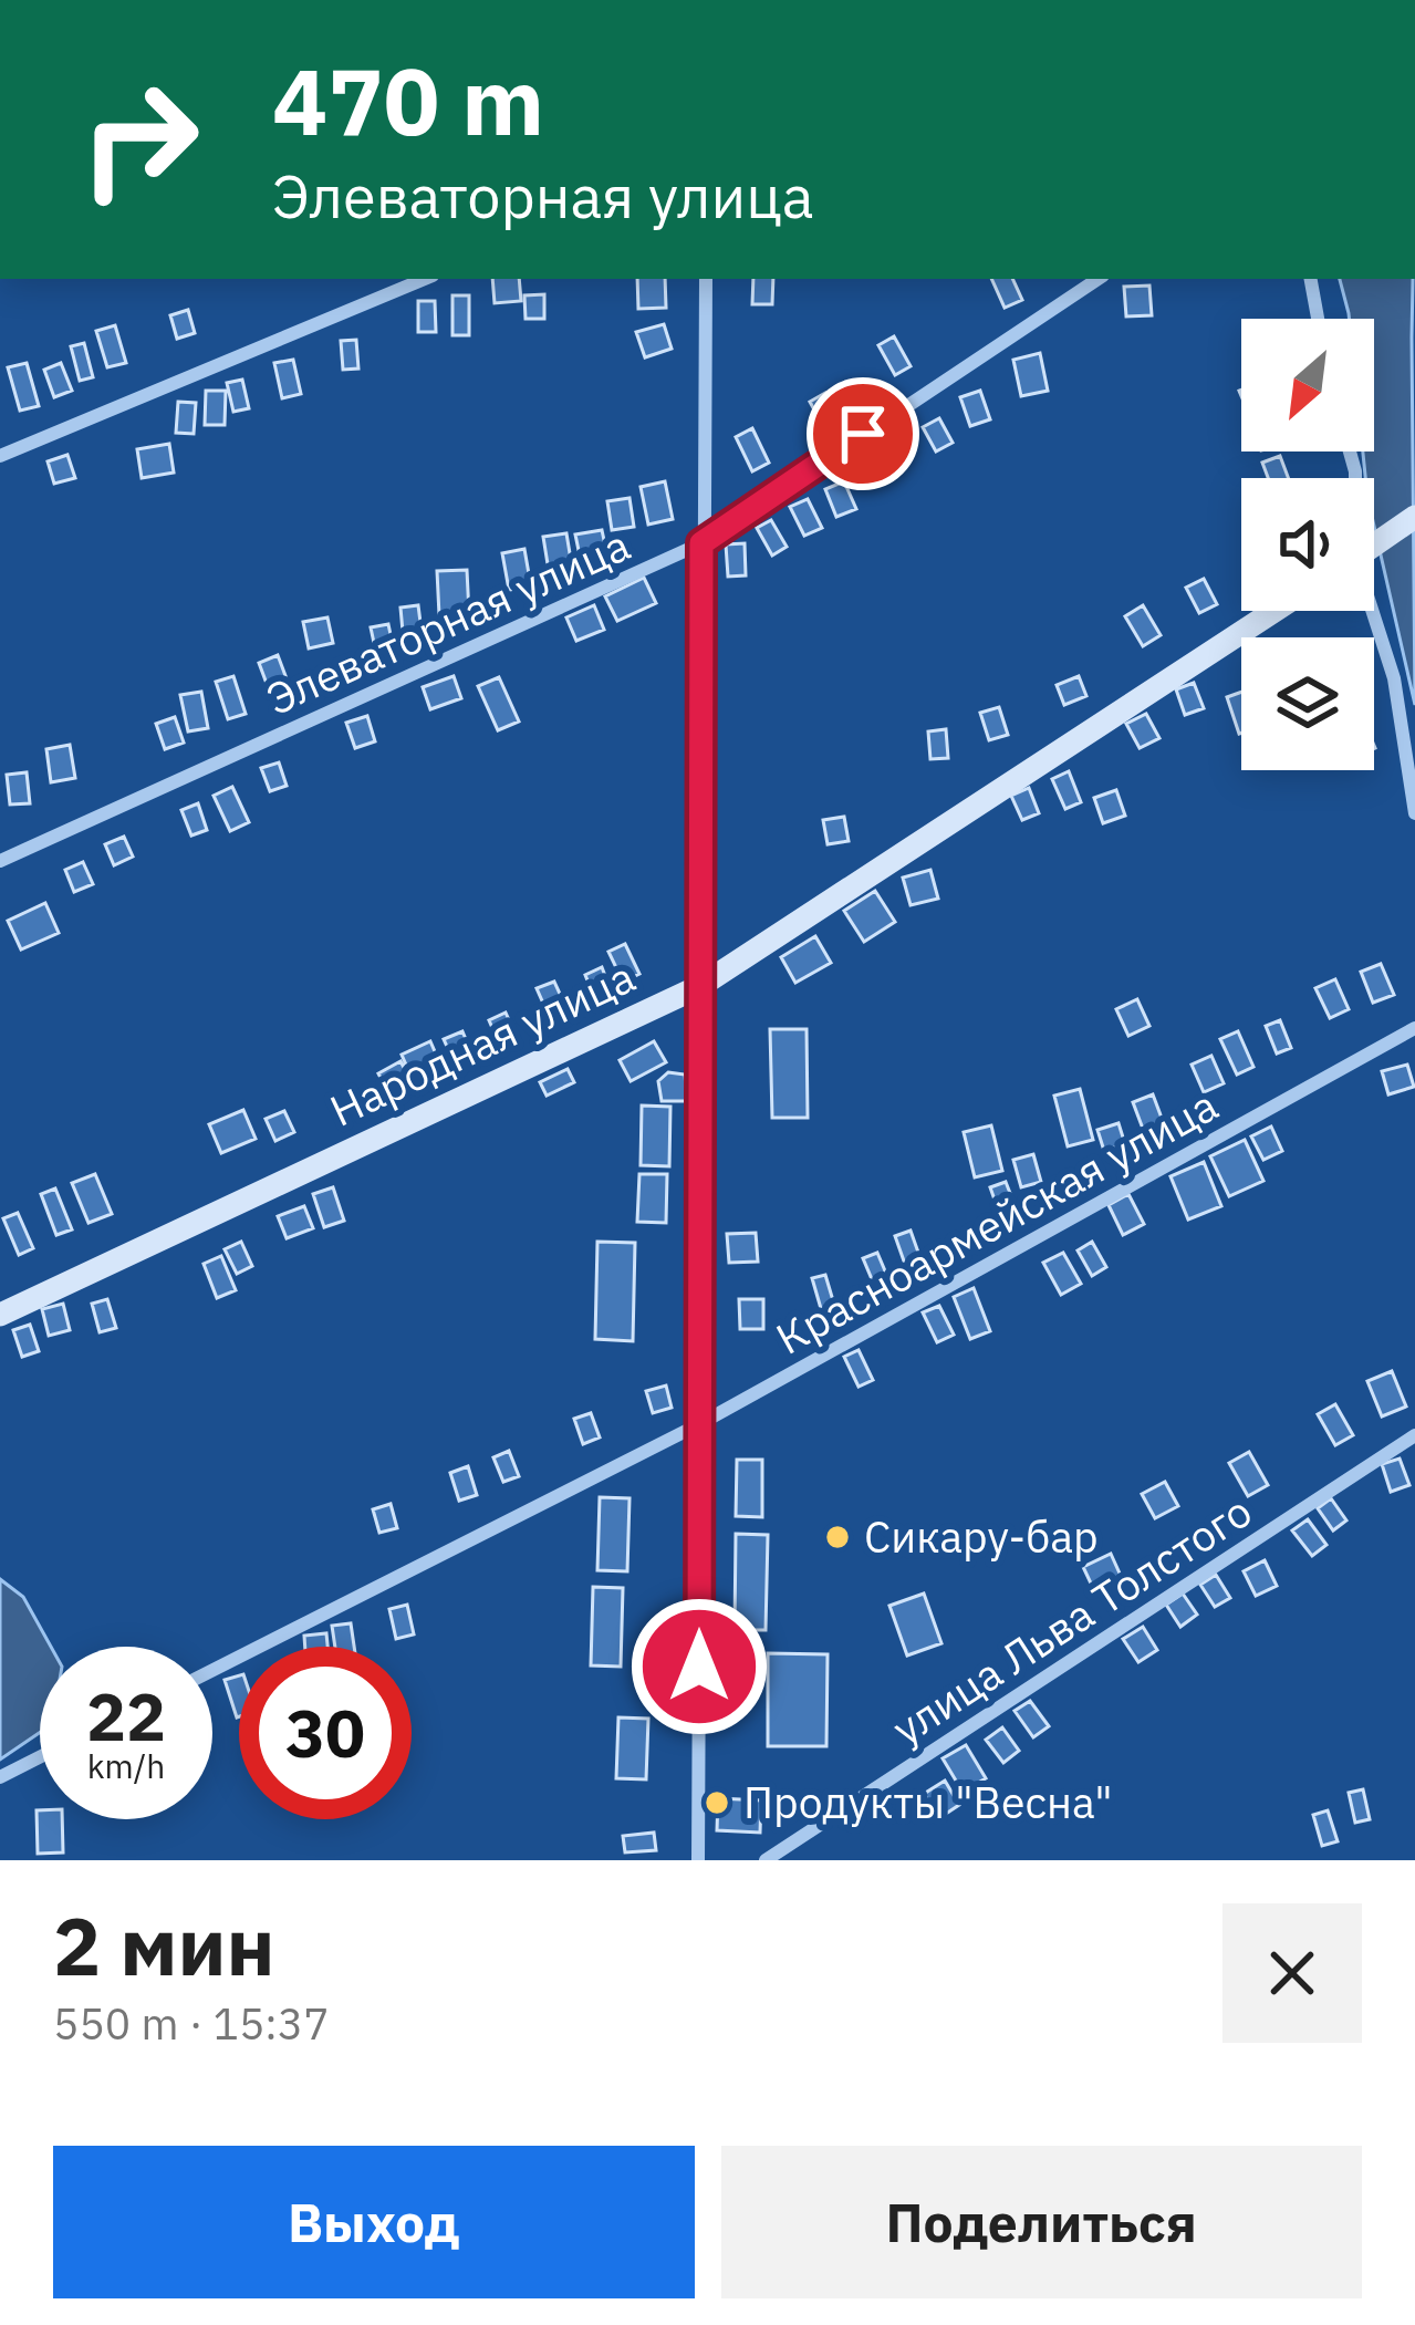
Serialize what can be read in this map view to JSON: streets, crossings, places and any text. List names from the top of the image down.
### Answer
{
  "streets": {
    "main road": ["Народная улица"],
    "street": ["Элеваторная улица", "Красноармейская улица", "улица Льва Толстого"]
  },
  "places": ["Сикару-бар", "Продукты \"Весна\""],
  "north": "bottom left",
  "page": {
    "turn": ["470 m", "Элеваторная улица"],
    "speed": "22 km/h",
    "limit": "30",
    "heading": ["2 мин", "550 m · 15:37"],
    "buttons": ["Выход", "Поделиться"]
  }
}
